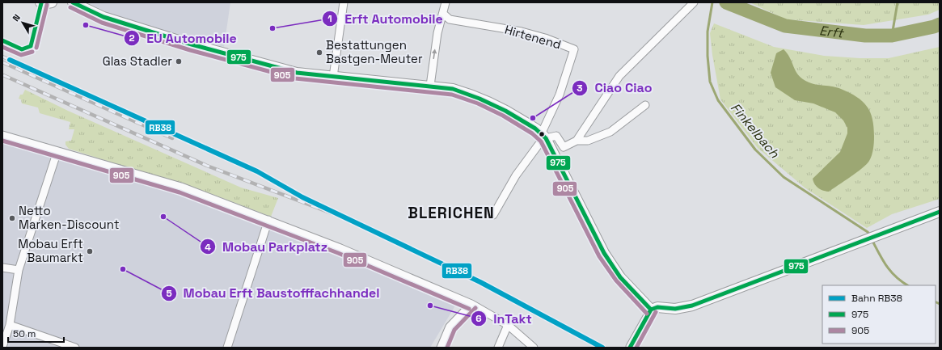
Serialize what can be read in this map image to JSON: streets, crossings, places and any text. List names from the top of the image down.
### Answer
{
  "streets": {
    "street": ["Hirtenend"]
  },
  "districts": ["BLERICHEN"],
  "water": ["Erft", "Finkelbach"],
  "places": [
    "EU Automobile",
    "Erft Automobile",
    "Bestattungen Bastgen-Meuter",
    "Glas Stadler",
    "Ciao Ciao",
    "Mobau Parkplatz",
    "Netto Marken-Discount",
    "Mobau Erft Baumarkt",
    "Mobau Erft Baustofffachhandel",
    "InTakt"
  ],
  "lines": ["transit line 975", "transit line 905", "rail line RB38"],
  "legend": ["Bahn RB38", "975", "905"],
  "scale_bar": "50 m",
  "north": "top left"
}
